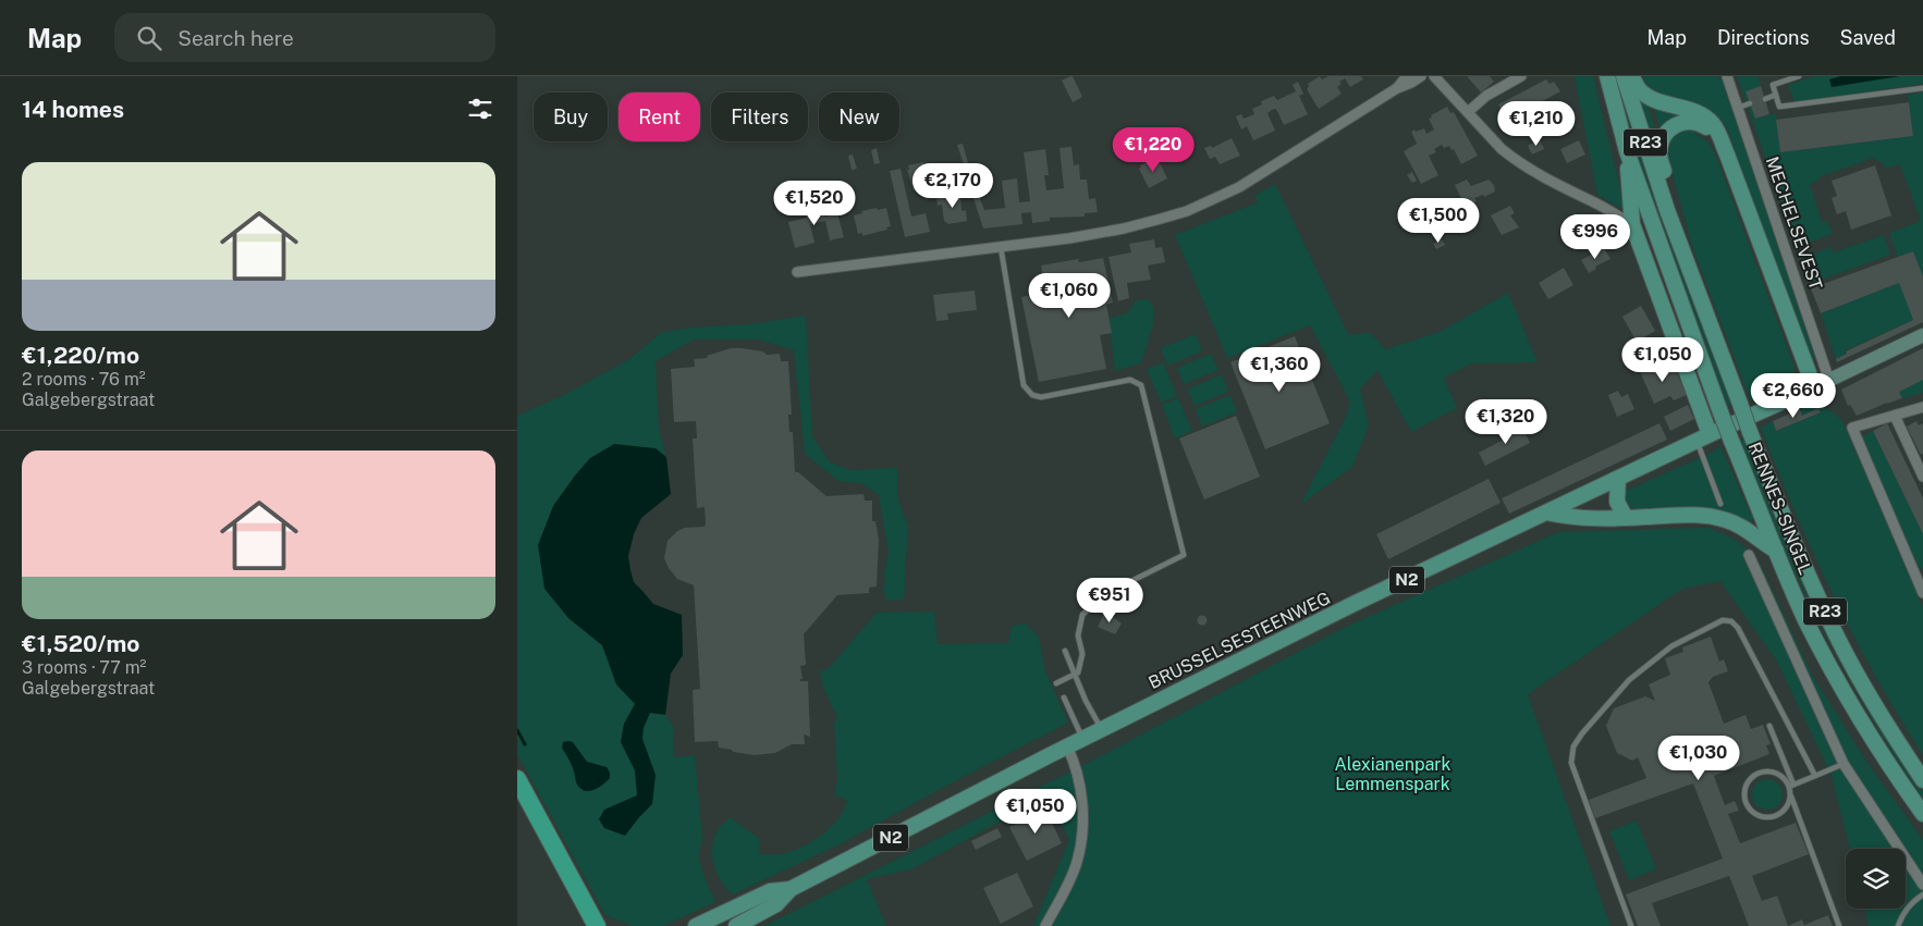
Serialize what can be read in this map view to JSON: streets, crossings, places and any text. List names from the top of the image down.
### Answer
{
  "streets": {
    "main road": [
      "R23",
      "RENNES-SINGEL",
      "N2",
      "BRUSSELSESTEENWEG"
    ],
    "street": ["MECHELSEVEST"]
  },
  "crossings": [
    ["R23", "RENNES-SINGEL"],
    ["N2", "BRUSSELSESTEENWEG"]
  ],
  "parks": ["Alexianenpark Lemmenspark"],
  "page": {
    "header": "Map",
    "search": "Search here",
    "nav": ["Map", "Directions", "Saved"],
    "heading": "14 homes",
    "chip": [
      "Buy",
      "Rent",
      "Filters",
      "New"
    ],
    "price": [
      "€1,210",
      "€1,220",
      "€2,170",
      "€1,520",
      "€1,500",
      "€996",
      "€1,060",
      "€1,050",
      "€1,360",
      "€2,660",
      "€1,320",
      "€951",
      "€1,030",
      "€1,050"
    ],
    "list": [
      {
        "name": "€1,220/mo",
        "note": "2 rooms · 76 m² · Galgebergstraat"
      },
      {
        "name": "€1,520/mo",
        "note": "3 rooms · 77 m² · Galgebergstraat"
      }
    ]
  }
}
